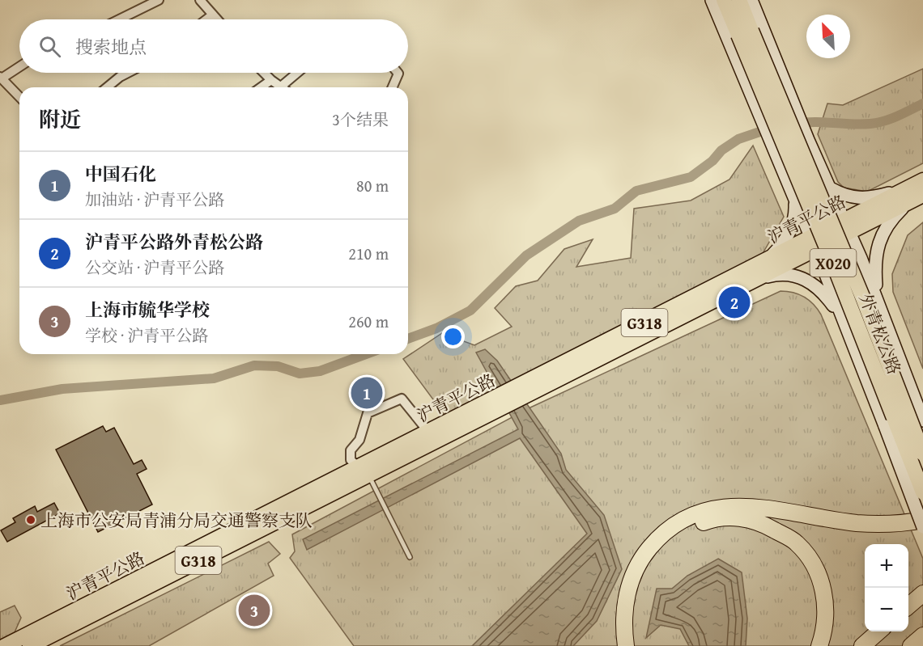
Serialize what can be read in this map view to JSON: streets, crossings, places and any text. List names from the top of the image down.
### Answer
{
  "streets": {
    "main road": [
      "沪青平公路",
      "X020",
      "G318",
      "外青松公路"
    ]
  },
  "places": ["上海市公安局青浦分局交通警察支队"],
  "north": "top left",
  "page": {
    "search": "搜索地点",
    "heading": ["附近", "3个结果"],
    "list": [
      {
        "mark": "1",
        "name": "中国石化",
        "note": "加油站 · 沪青平公路",
        "value": "80 m"
      },
      {
        "mark": "2",
        "name": "沪青平公路外青松公路",
        "note": "公交站 · 沪青平公路",
        "value": "210 m"
      },
      {
        "mark": "3",
        "name": "上海市毓华学校",
        "note": "学校 · 沪青平公路",
        "value": "260 m"
      }
    ],
    "pins": ["2", "1", "3"],
    "map_buttons": ["+", "−"]
  }
}
